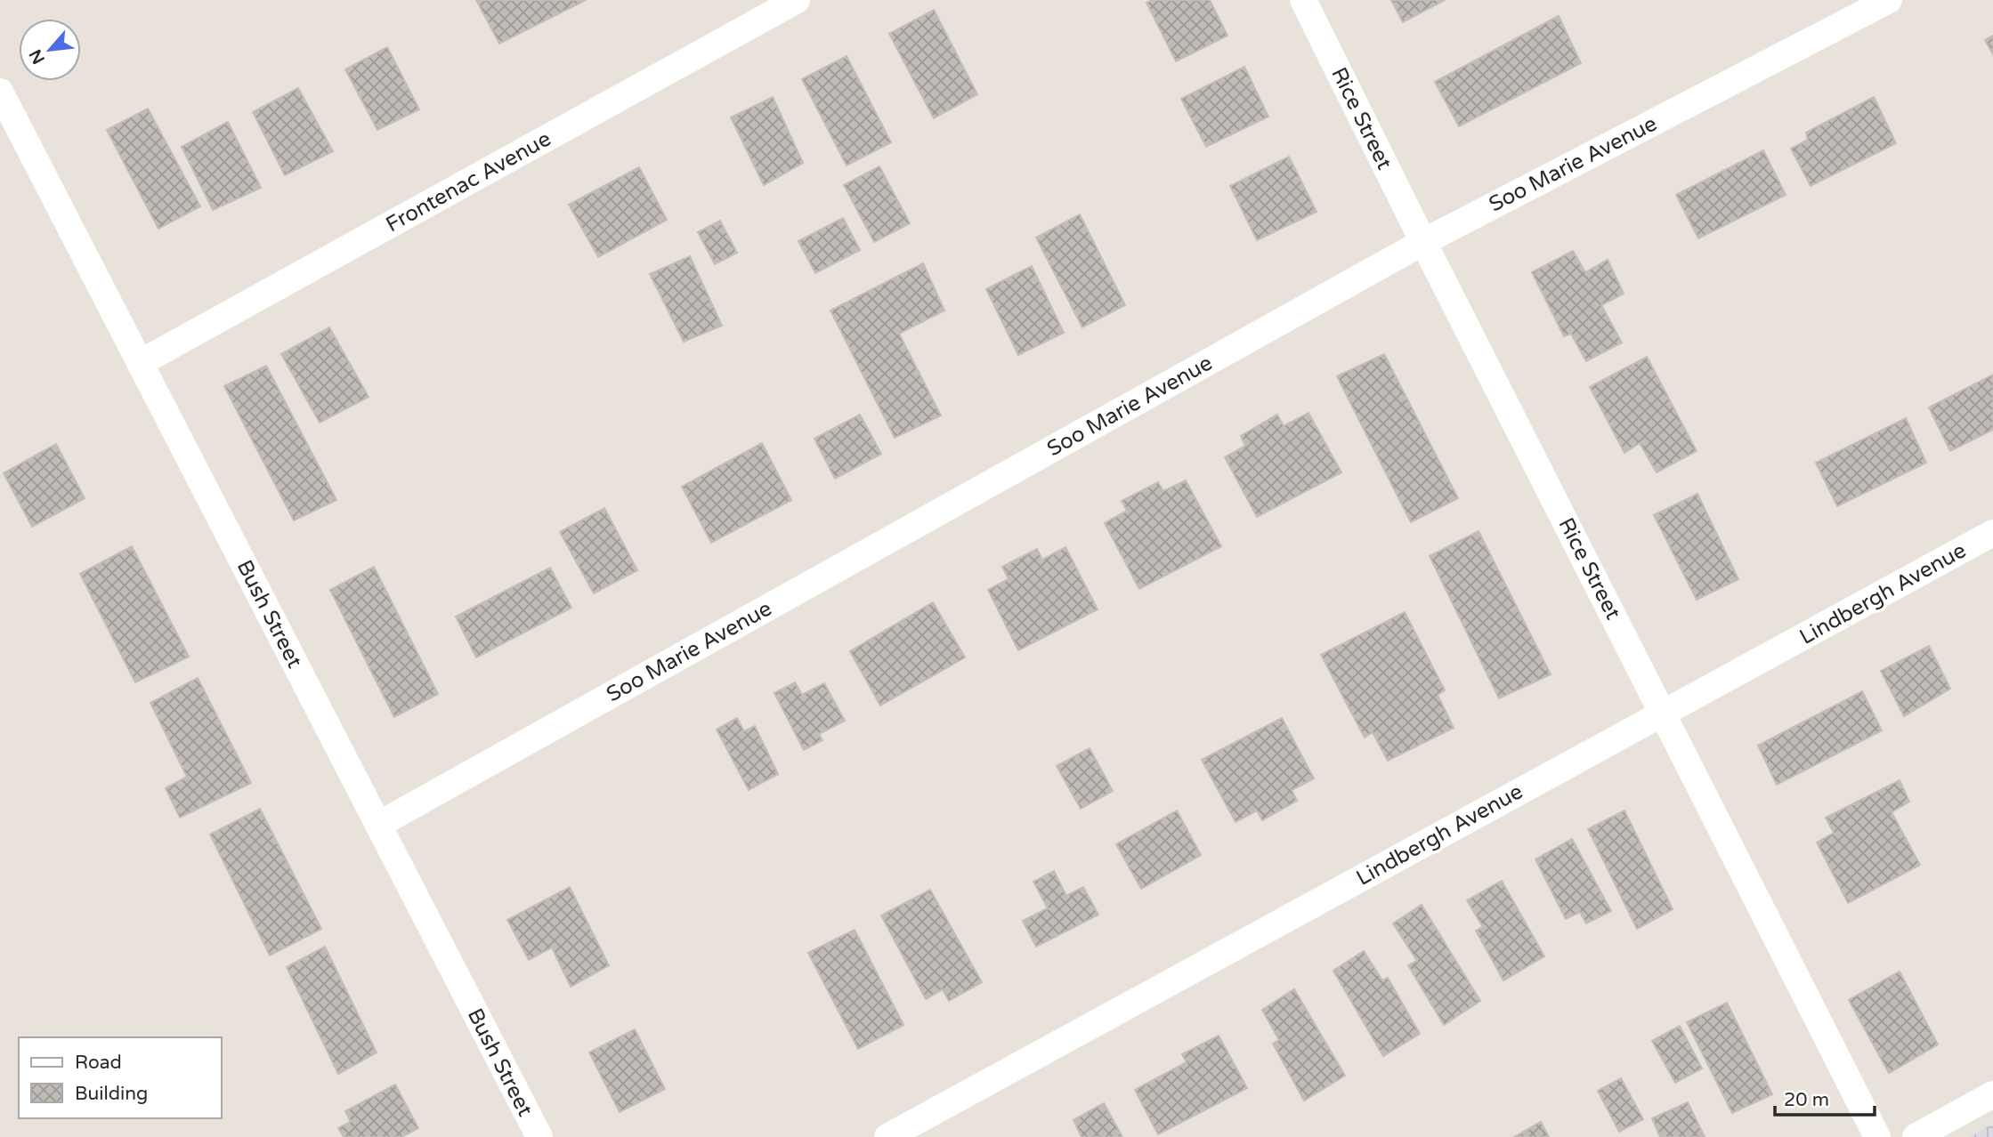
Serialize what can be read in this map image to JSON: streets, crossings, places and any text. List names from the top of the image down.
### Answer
{
  "streets": {
    "street": [
      "Rice Street",
      "Soo Marie Avenue",
      "Frontenac Avenue",
      "Lindbergh Avenue",
      "Bush Street"
    ]
  },
  "crossings": [
    ["Rice Street", "Soo Marie Avenue"],
    ["Rice Street", "Lindbergh Avenue"],
    ["Soo Marie Avenue", "Bush Street"],
    ["Frontenac Avenue", "Bush Street"]
  ],
  "legend": ["Road", "Building"],
  "scale_bar": "20 m",
  "north": "bottom left"
}
